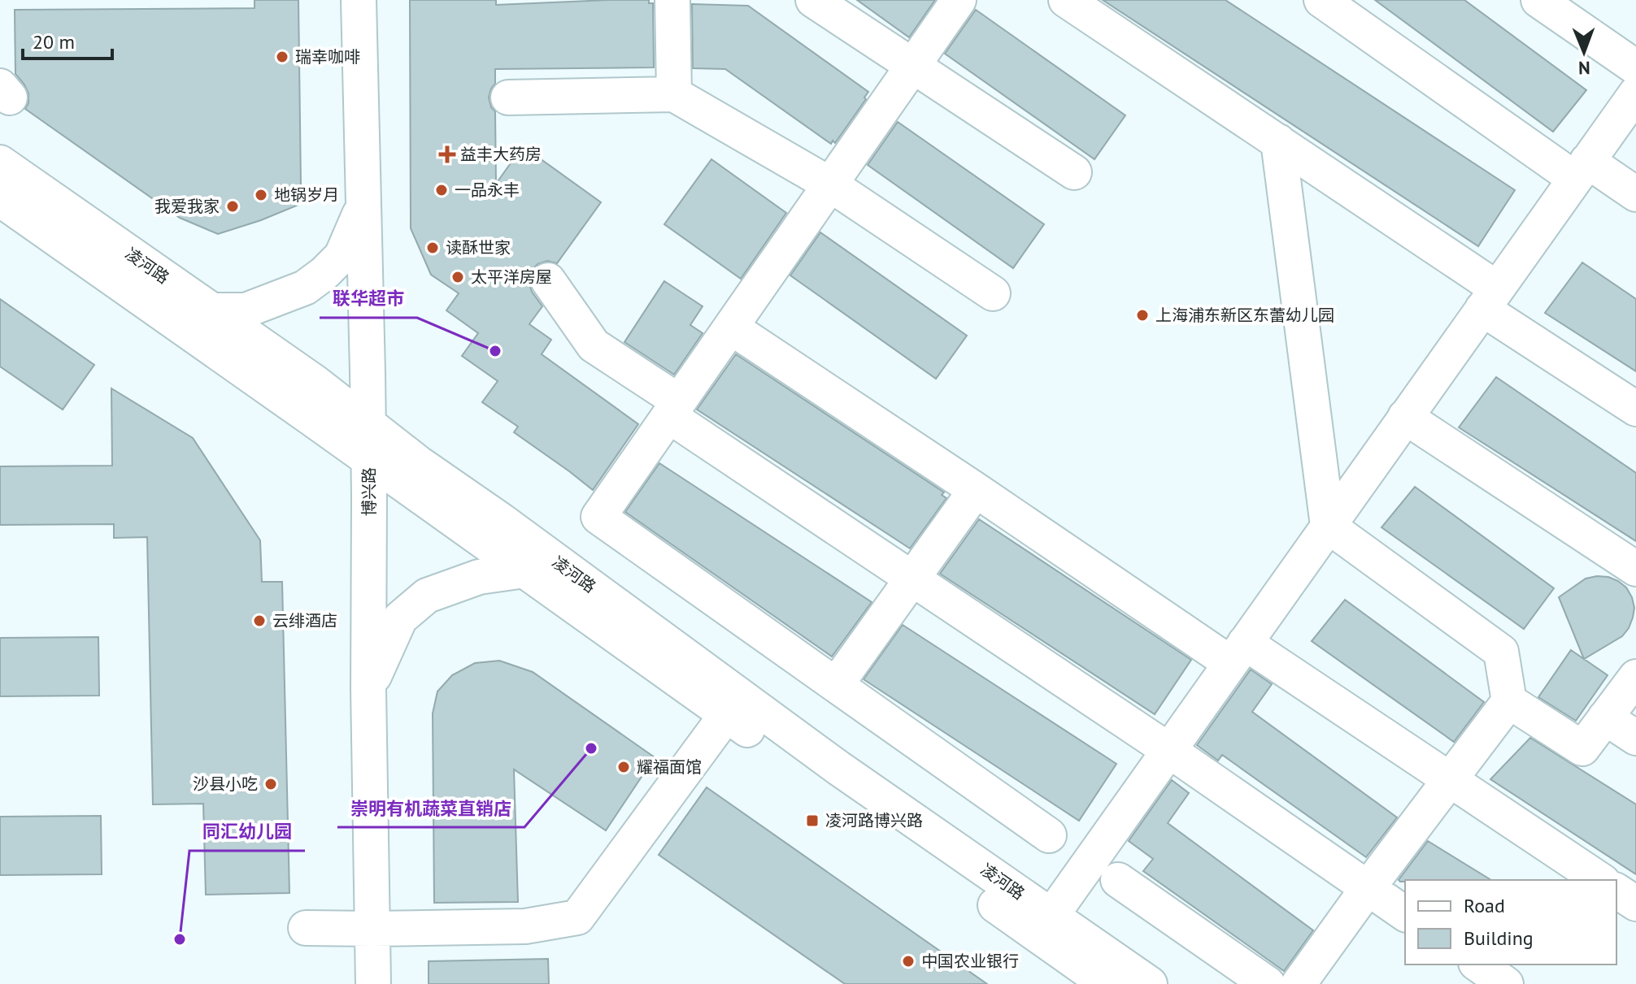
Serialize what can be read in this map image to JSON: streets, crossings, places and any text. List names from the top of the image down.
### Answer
{
  "streets": {
    "street": ["凌河路", "博兴路"]
  },
  "crossings": [
    ["凌河路", "博兴路"]
  ],
  "places": {
    "other": [
      "瑞幸咖啡",
      "一品永丰",
      "地锅岁月",
      "我爱我家",
      "读酥世家",
      "太平洋房屋",
      "上海浦东新区东蕾幼儿园",
      "联华超市",
      "云绯酒店",
      "崇明有机蔬菜直销店",
      "耀福面馆",
      "沙县小吃",
      "同汇幼儿园",
      "中国农业银行"
    ],
    "health": ["益丰大药房"],
    "transit": ["凌河路博兴路"]
  },
  "legend": ["Road", "Building"],
  "scale_bar": "20 m",
  "north": "bottom"
}
